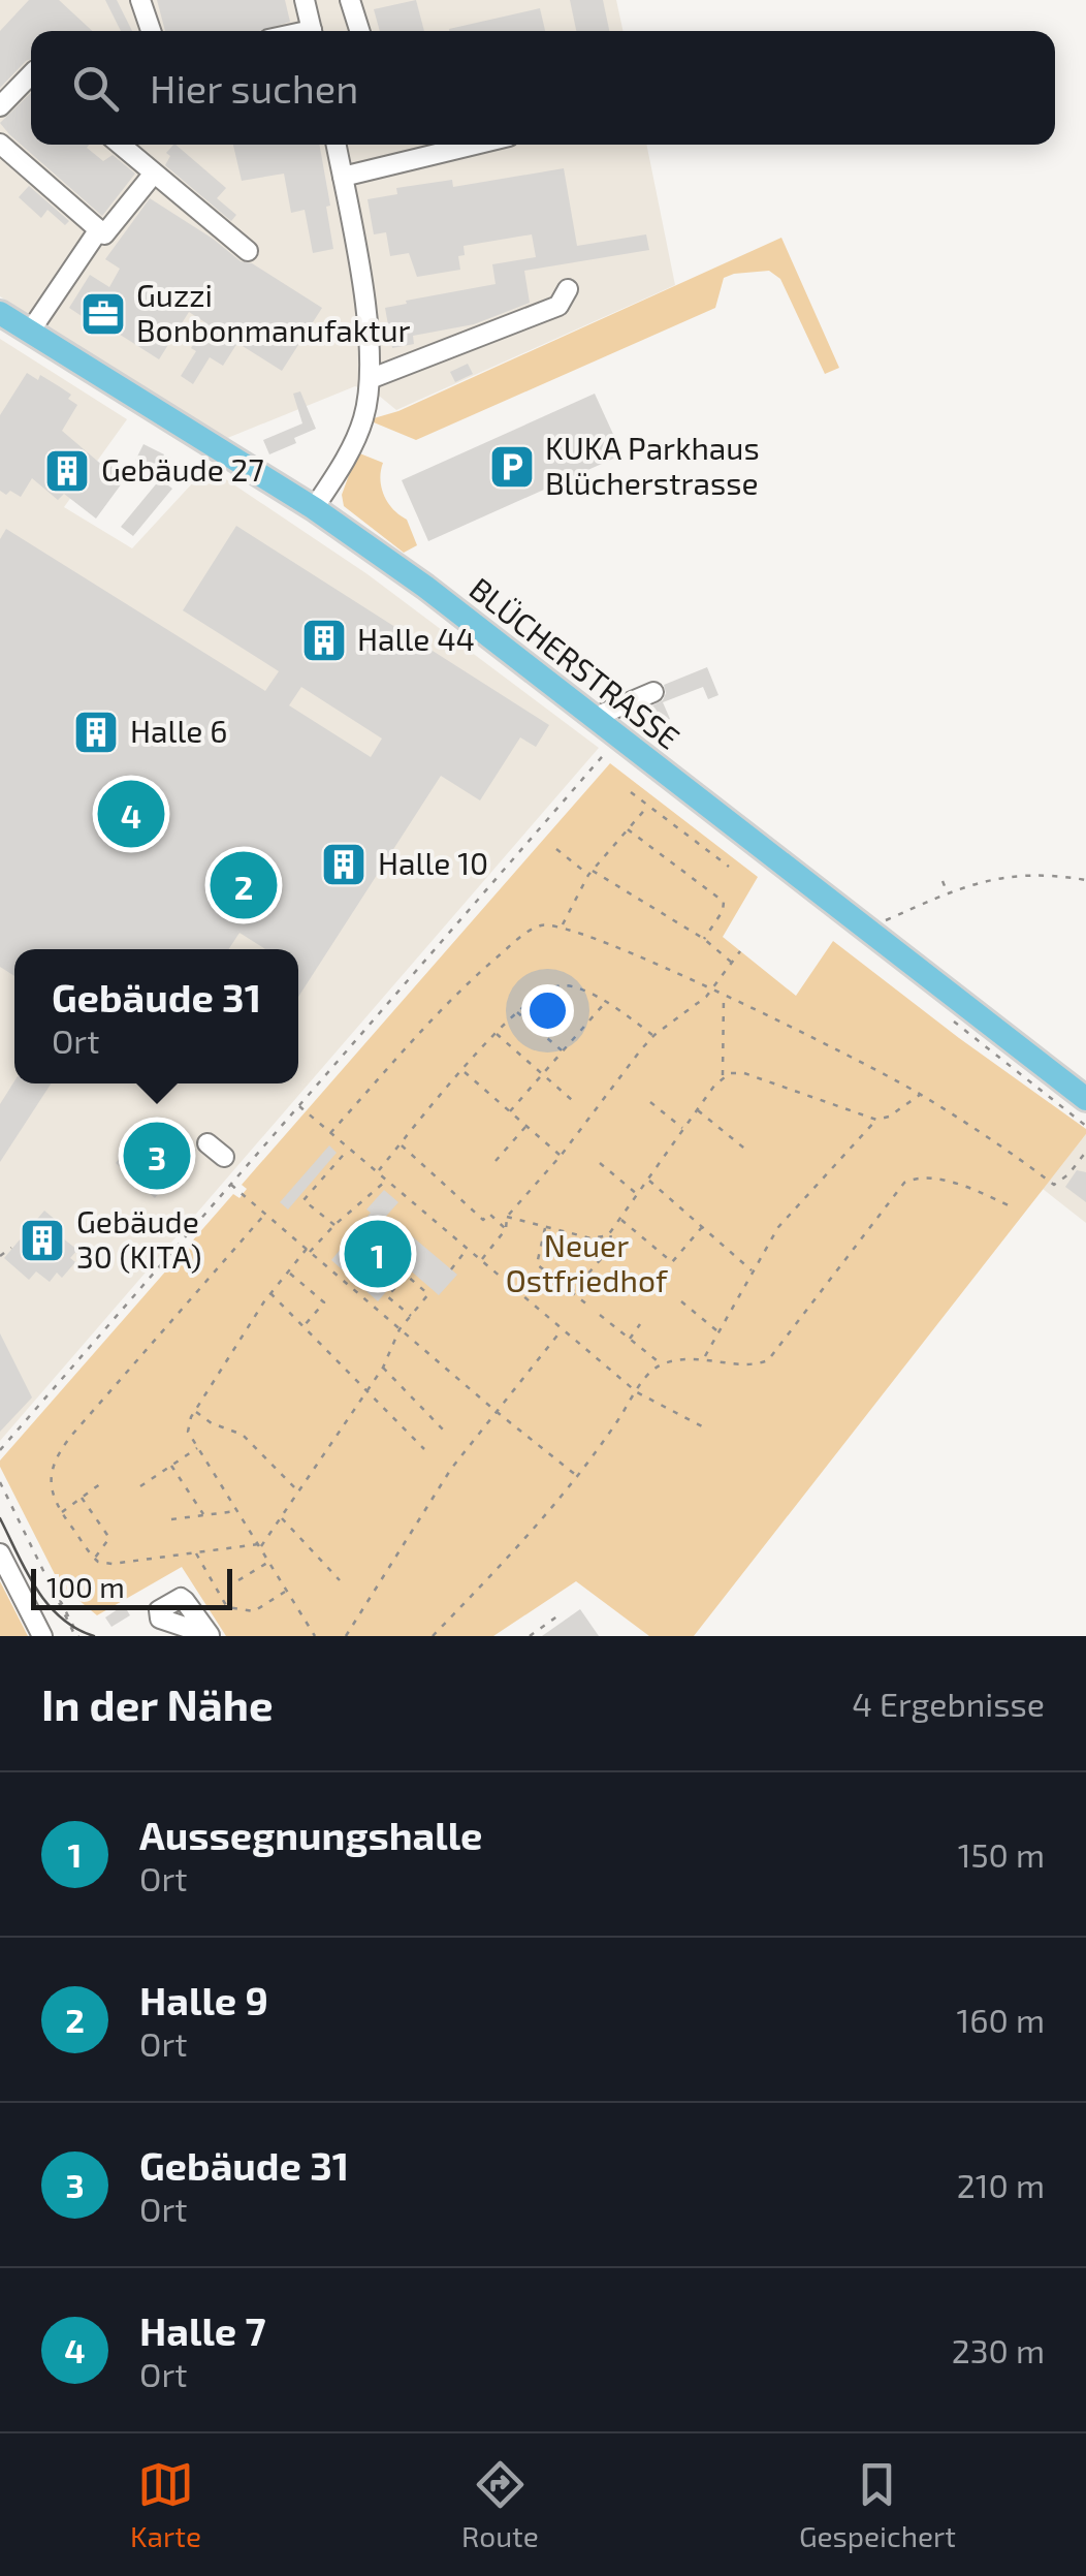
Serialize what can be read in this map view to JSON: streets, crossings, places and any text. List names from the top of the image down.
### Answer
{
  "streets": {
    "main road": ["BLÜCHERSTRASSE"]
  },
  "parks": ["Neuer Ostfriedhof"],
  "places": {
    "office": ["Guzzi Bonbonmanufaktur"],
    "parking": ["KUKA Parkhaus Blücherstrasse"],
    "building": [
      "Gebäude 27",
      "Halle 44",
      "Halle 6",
      "Halle 10",
      "Gebäude 30 (KITA)"
    ]
  },
  "scale_bar": "100 m",
  "page": {
    "search": "Hier suchen",
    "pins": [
      "4",
      "2",
      "3",
      "1"
    ],
    "popup": ["Gebäude 31", "Ort"],
    "scale": "100 m",
    "heading": ["In der Nähe", "4 Ergebnisse"],
    "list": [
      {
        "mark": "1",
        "name": "Aussegnungshalle",
        "note": "Ort",
        "value": "150 m"
      },
      {
        "mark": "2",
        "name": "Halle 9",
        "note": "Ort",
        "value": "160 m"
      },
      {
        "mark": "3",
        "name": "Gebäude 31",
        "note": "Ort",
        "value": "210 m"
      },
      {
        "mark": "4",
        "name": "Halle 7",
        "note": "Ort",
        "value": "230 m"
      }
    ],
    "nav": ["Karte", "Route", "Gespeichert"]
  }
}
